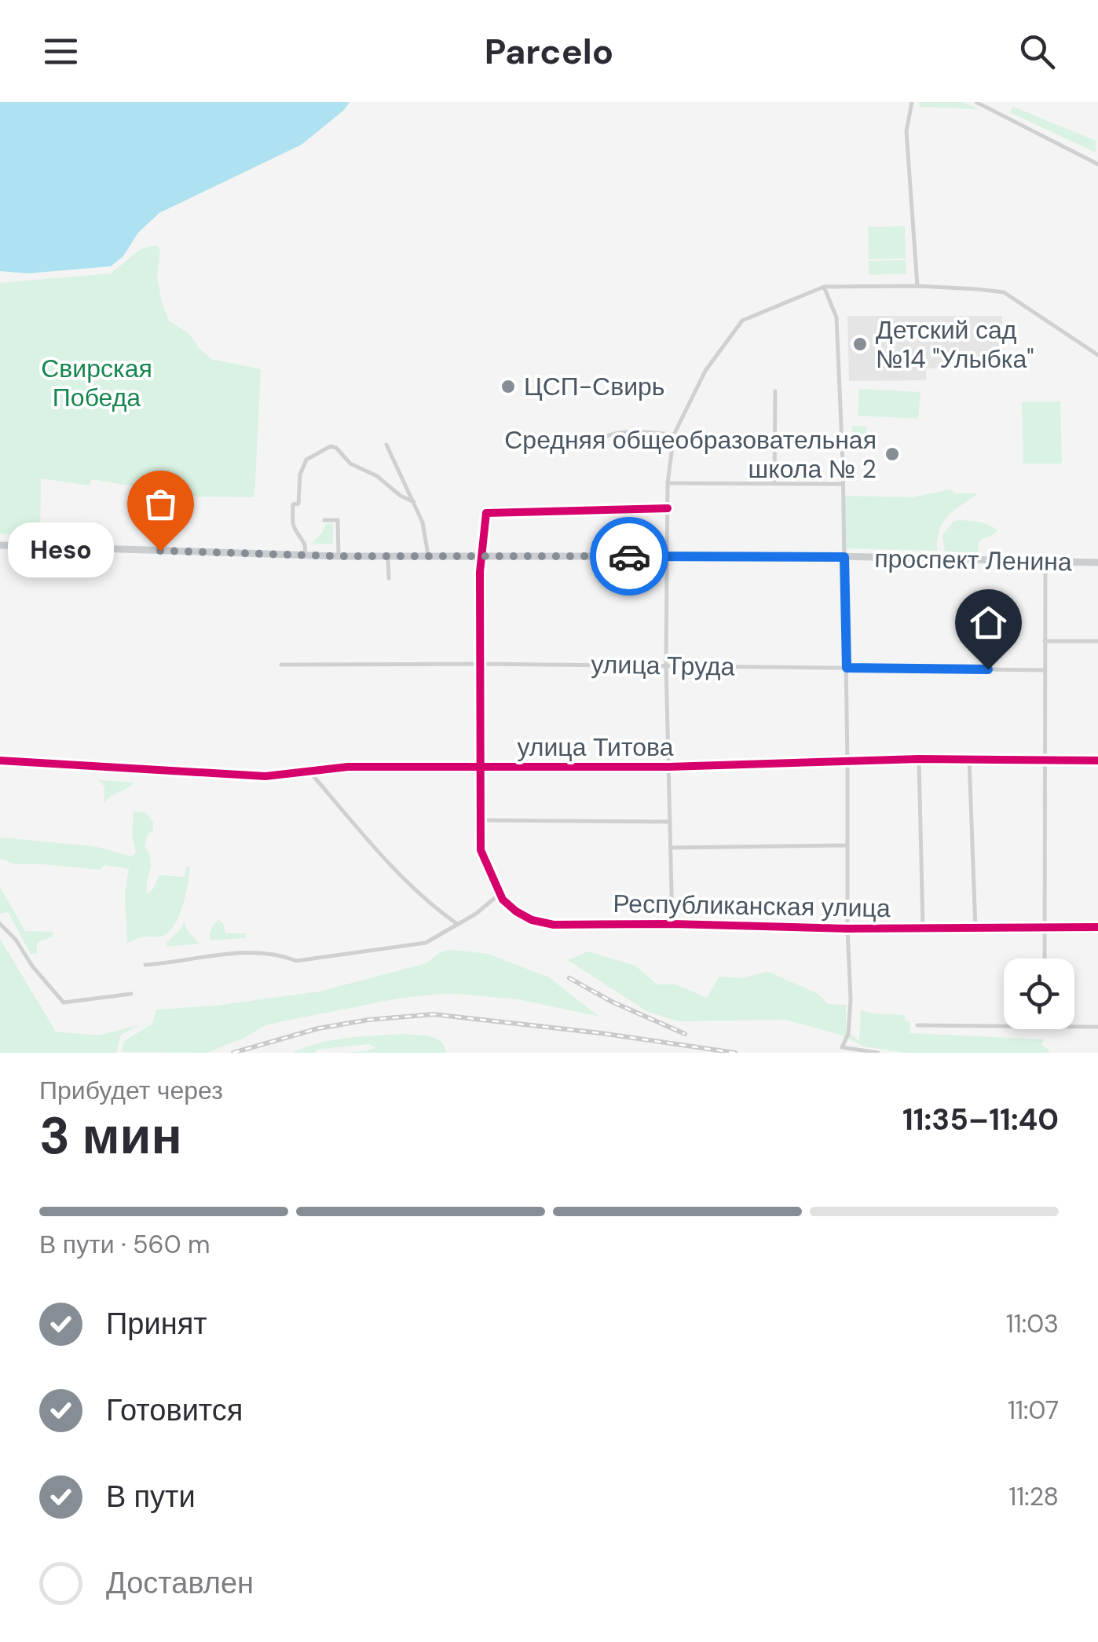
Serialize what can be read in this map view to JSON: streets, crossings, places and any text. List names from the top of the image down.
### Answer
{
  "streets": {
    "main road": ["проспект Ленина"],
    "street": ["улица Труда", "улица Титова", "Республиканская улица"]
  },
  "crossings": [
    ["проспект Ленина", "Республиканская улица"],
    ["улица Труда", "Республиканская улица"],
    ["улица Титова", "Республиканская улица"]
  ],
  "parks": ["Свирская Победа"],
  "places": [
    "Детский сад №14 \"Улыбка\"",
    "ЦСП-Свирь",
    "Средняя общеобразовательная школа № 2",
    "Heso"
  ],
  "page": {
    "header": "Parcelo",
    "bubble": "Heso",
    "heading": ["3 мин", "Прибудет через", "11:35–11:40"],
    "bar": "В пути · 560 m",
    "list": [
      ["Принят", "11:03"],
      ["Готовится", "11:07"],
      ["В пути", "11:28"],
      "Доставлен"
    ]
  }
}
